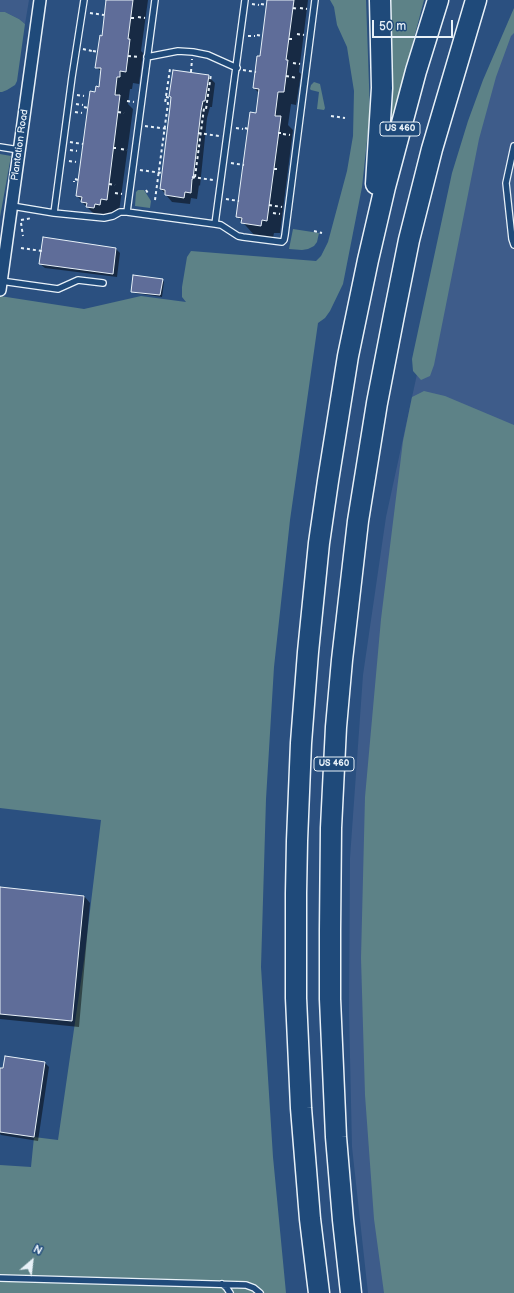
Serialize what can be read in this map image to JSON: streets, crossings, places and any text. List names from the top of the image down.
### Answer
{
  "streets": {
    "highway": ["US 460"],
    "street": ["Plantation Road"]
  },
  "scale_bar": "50 m",
  "north": "top right"
}
